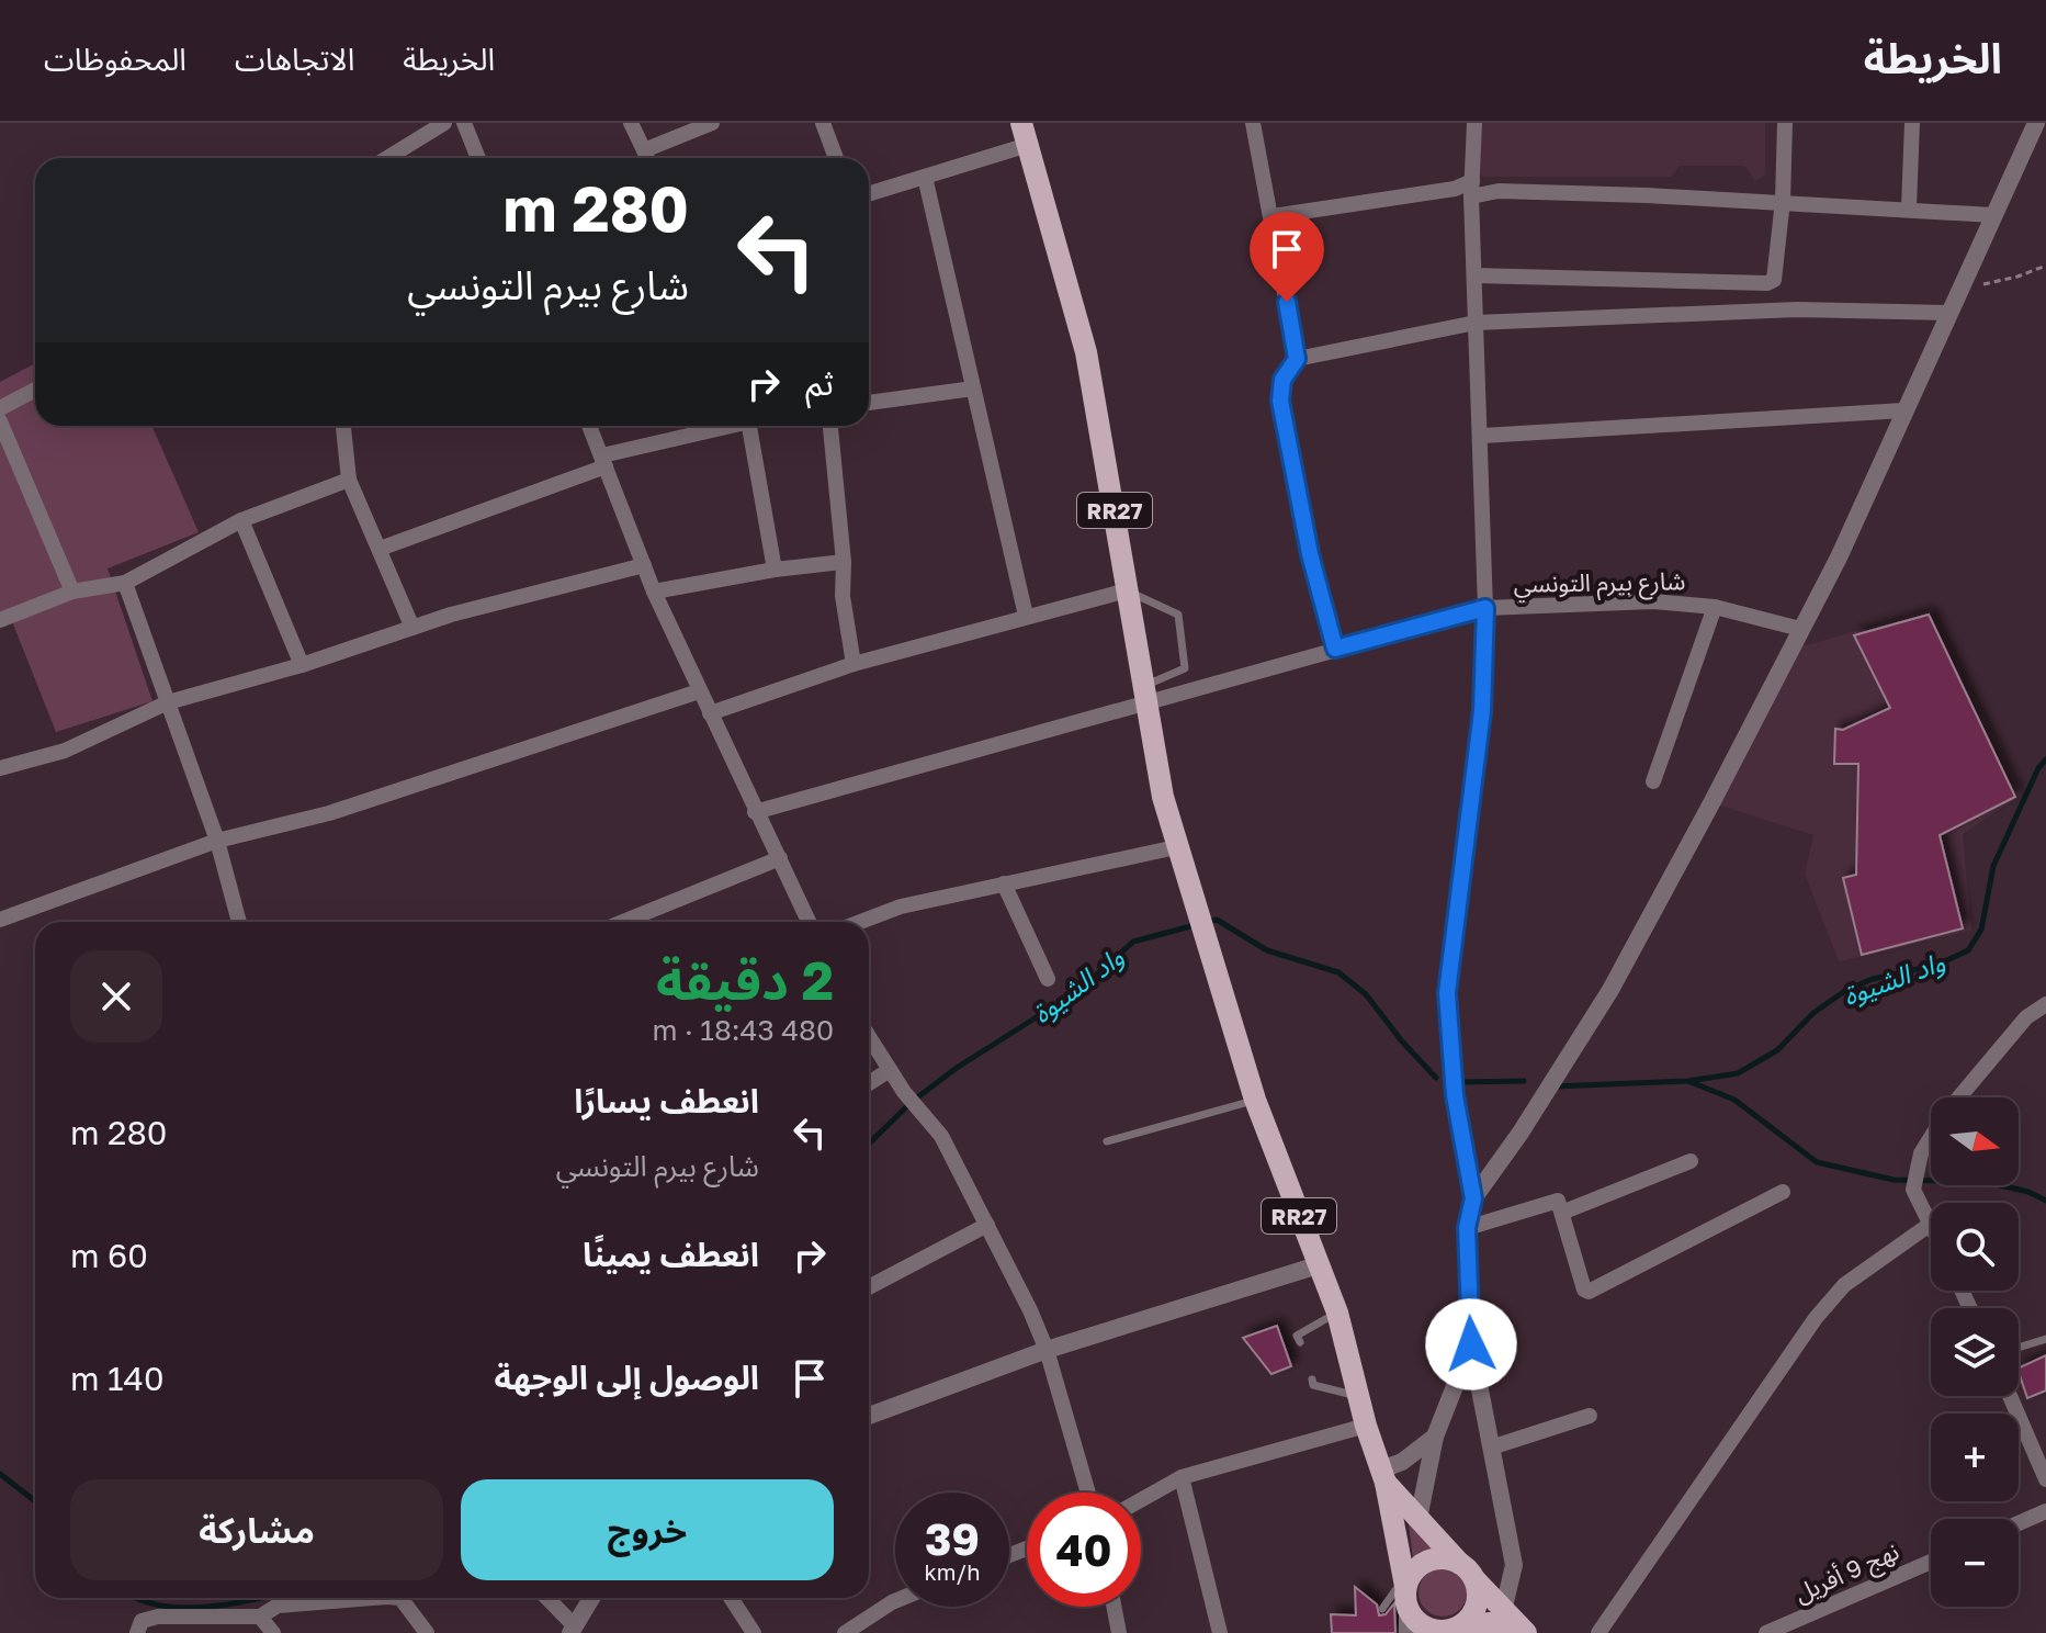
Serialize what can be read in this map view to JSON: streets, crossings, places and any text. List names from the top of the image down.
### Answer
{
  "streets": {
    "main road": ["RR27"],
    "street": ["شارع بيرم التونسي", "نهج 9 أفريل"]
  },
  "crossings": [
    ["RR27", "شارع بيرم التونسي"]
  ],
  "water": ["واد الشيوة"],
  "north": "right",
  "page": {
    "header": "الخريطة",
    "nav": ["الخريطة", "الاتجاهات", "المحفوظات"],
    "turn": ["280 m", "شارع بيرم التونسي"],
    "then": "ثم",
    "heading": ["2 دقيقة", "480 m · 18:43"],
    "list": [
      {
        "name": "انعطف يسارًا",
        "note": "شارع بيرم التونسي",
        "value": "280 m"
      },
      {
        "name": "انعطف يمينًا",
        "value": "60 m"
      },
      {
        "name": "الوصول إلى الوجهة",
        "value": "140 m"
      }
    ],
    "map_buttons": ["+", "−"],
    "buttons": ["خروج", "مشاركة"],
    "speed": "39 km/h",
    "limit": "40"
  }
}
